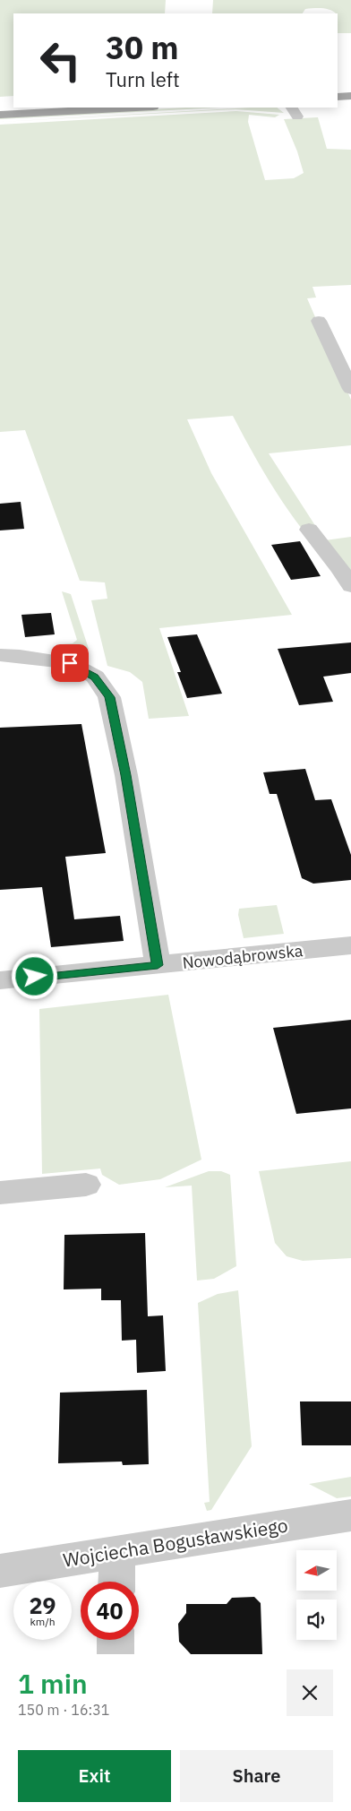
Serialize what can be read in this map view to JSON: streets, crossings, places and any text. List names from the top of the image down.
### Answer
{
  "streets": {
    "street": ["Nowodąbrowska", "Wojciecha Bogusławskiego"]
  },
  "north": "left",
  "page": {
    "turn": ["30 m", "Turn left"],
    "speed": "29 km/h",
    "limit": "40",
    "heading": ["1 min", "150 m · 16:31"],
    "buttons": ["Exit", "Share"]
  }
}
